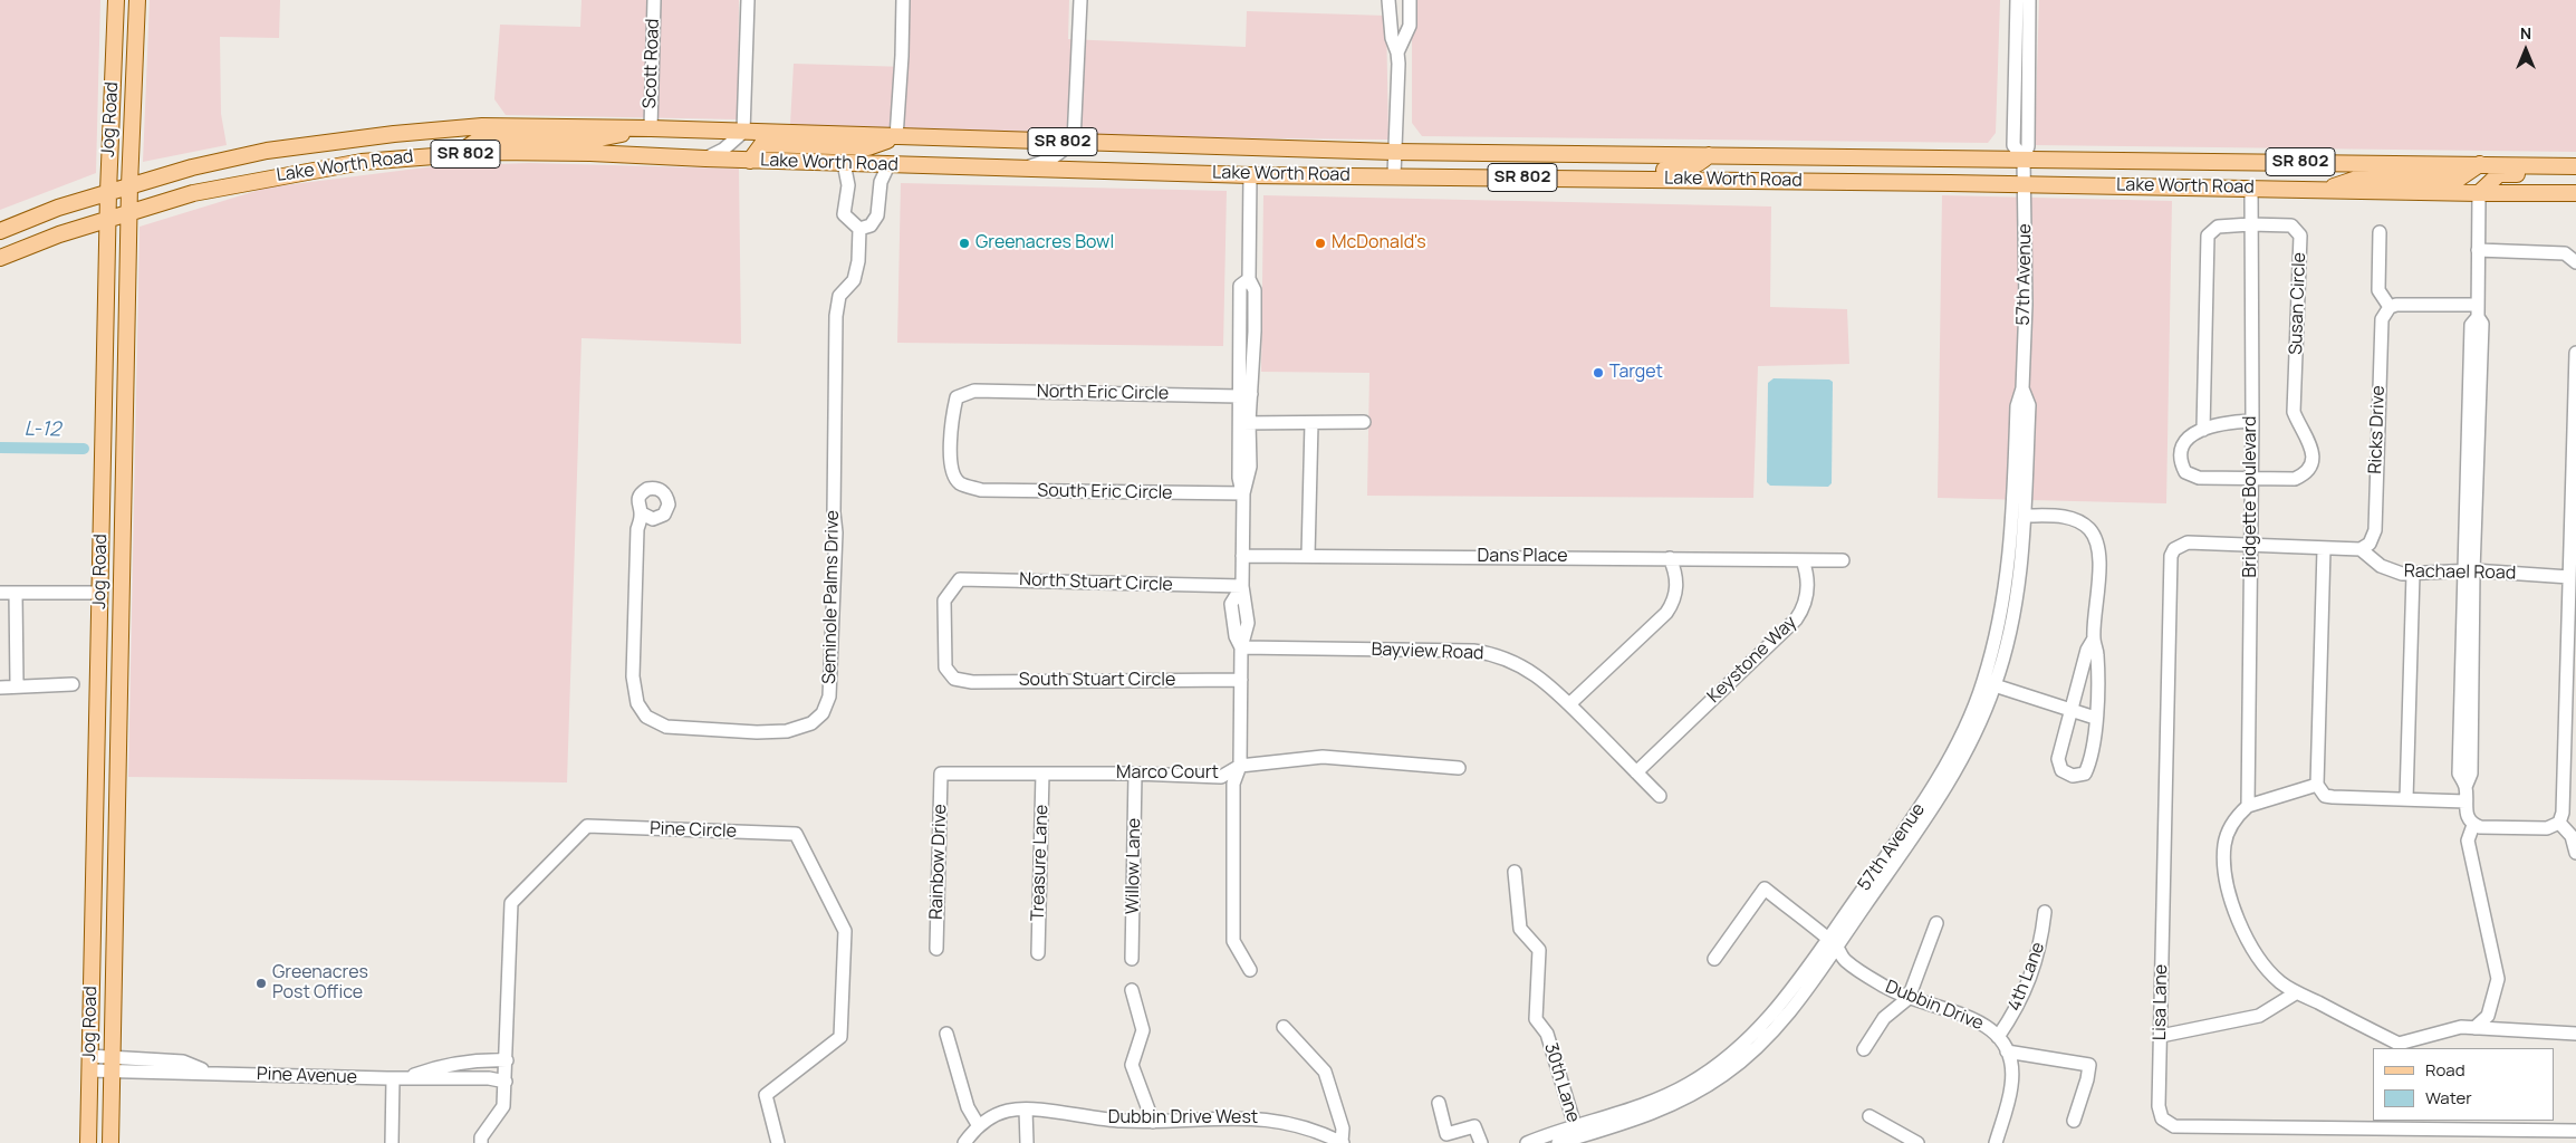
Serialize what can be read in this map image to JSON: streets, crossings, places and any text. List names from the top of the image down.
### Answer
{
  "streets": {
    "main road": ["Jog Road", "SR 802", "Lake Worth Road"],
    "street": [
      "Scott Road",
      "57th Avenue",
      "Susan Circle",
      "North Eric Circle",
      "Ricks Drive",
      "South Eric Circle",
      "Bridgette Boulevard",
      "Dans Place",
      "Rachael Road",
      "North Stuart Circle",
      "Seminole Palms Drive",
      "Bayview Road",
      "Keystone Way",
      "South Stuart Circle",
      "Marco Court",
      "Pine Circle",
      "Rainbow Drive",
      "Treasure Lane",
      "Willow Lane",
      "4th Lane",
      "Lisa Lane",
      "Dubbin Drive",
      "Pine Avenue",
      "30th Lane",
      "Dubbin Drive West"
    ]
  },
  "crossings": [
    ["Scott Road", "Lake Worth Road"],
    ["Jog Road", "Lake Worth Road"],
    ["Jog Road", "Pine Avenue"],
    ["Lake Worth Road", "57th Avenue"],
    ["Lake Worth Road", "Bridgette Boulevard"],
    ["57th Avenue", "Dubbin Drive"],
    ["57th Avenue", "30th Lane"],
    ["Susan Circle", "Bridgette Boulevard"],
    ["North Eric Circle", "South Eric Circle"],
    ["Ricks Drive", "Rachael Road"],
    ["Bridgette Boulevard", "Lisa Lane"],
    ["Dans Place", "Keystone Way"],
    ["North Stuart Circle", "South Stuart Circle"],
    ["Bayview Road", "Keystone Way"],
    ["Marco Court", "Rainbow Drive"],
    ["Marco Court", "Treasure Lane"],
    ["Marco Court", "Willow Lane"],
    ["Pine Circle", "Pine Avenue"],
    ["4th Lane", "Dubbin Drive"]
  ],
  "water": ["L-12"],
  "places": [
    "Greenacres Bowl",
    "McDonald's",
    "Target",
    "Greenacres Post Office"
  ],
  "legend": ["Road", "Water"],
  "north": "top"
}
